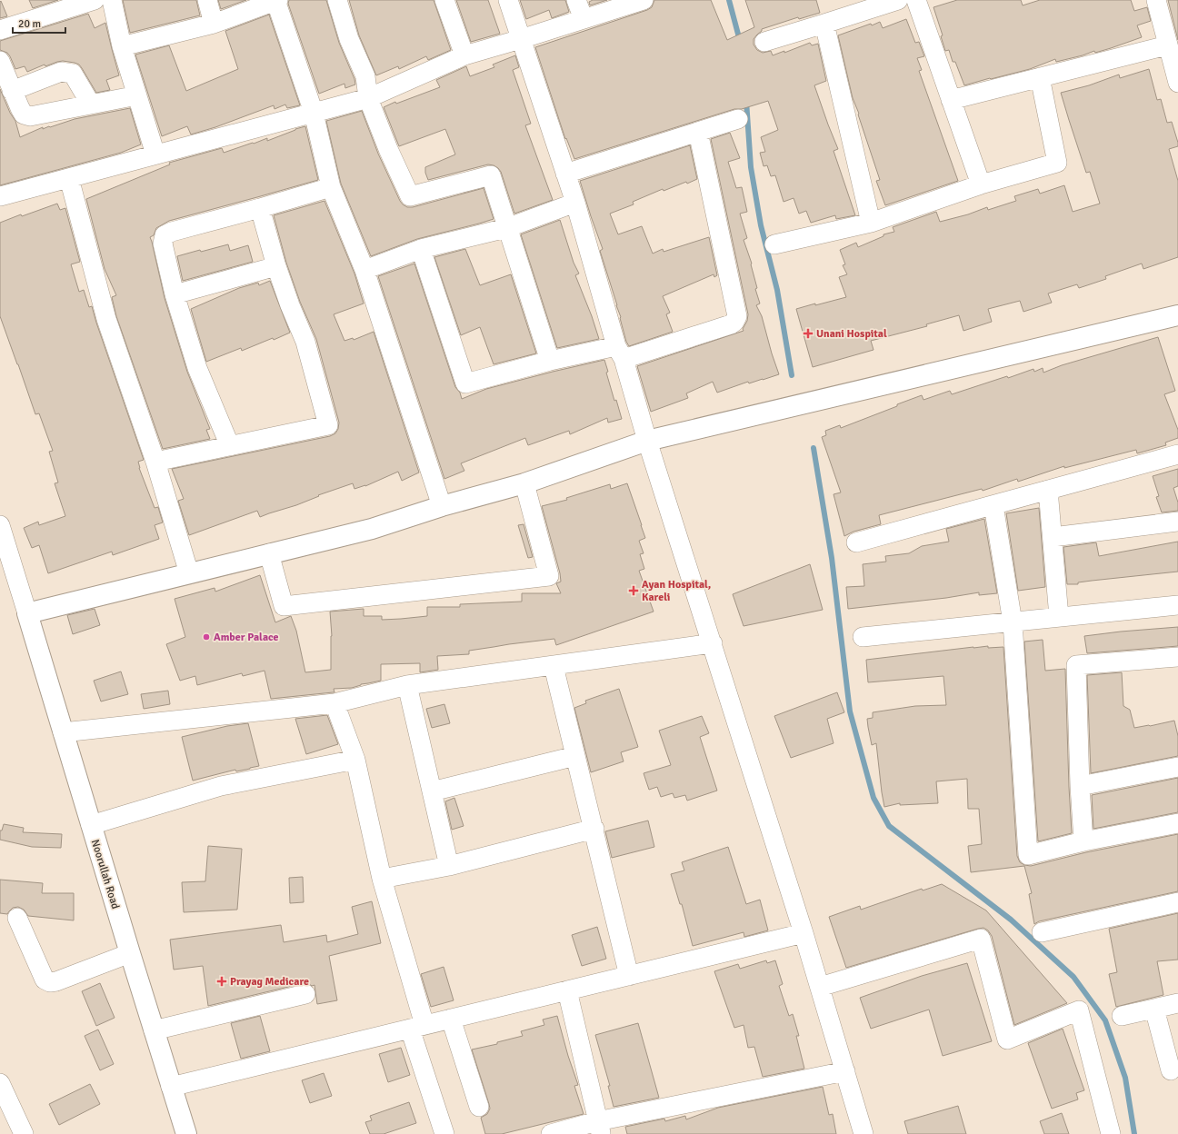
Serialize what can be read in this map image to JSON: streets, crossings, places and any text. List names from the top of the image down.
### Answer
{
  "streets": {
    "main road": ["Noorullah Road"]
  },
  "places": {
    "health": ["Unani Hospital", "Ayan Hospital, Kareli", "Prayag Medicare"],
    "other": ["Amber Palace"]
  },
  "scale_bar": "20 m"
}
